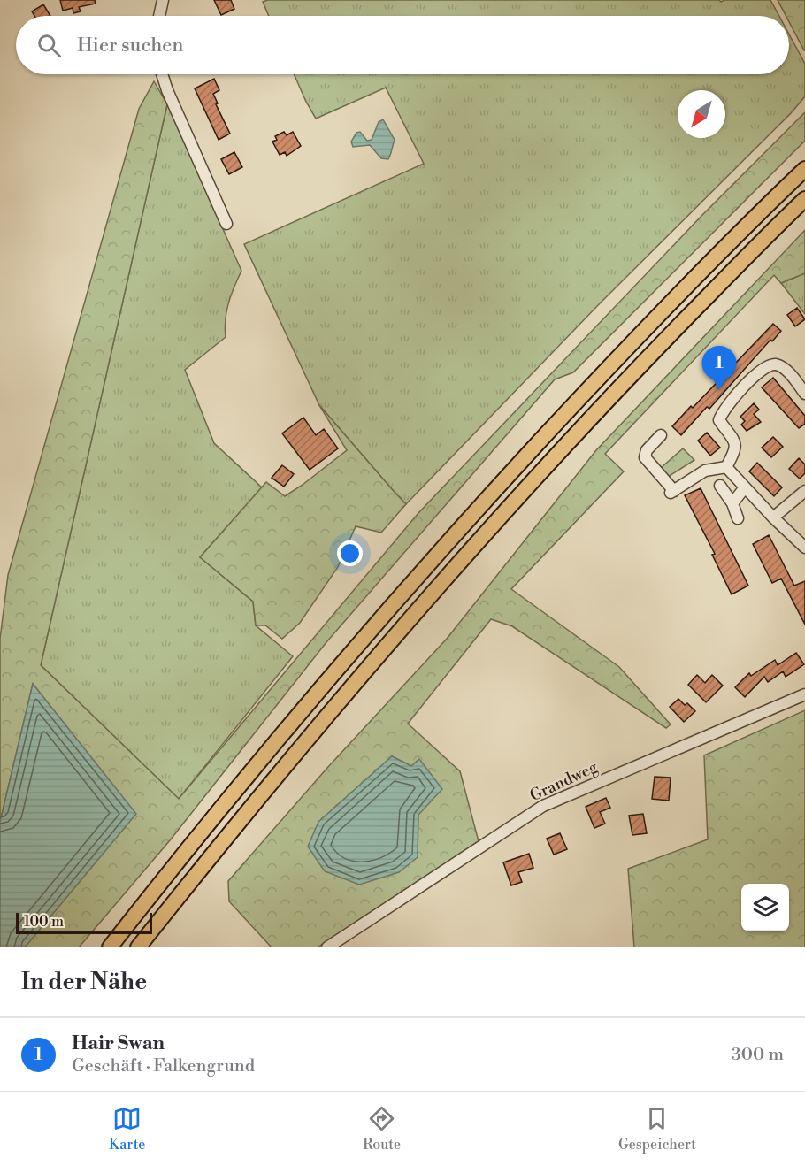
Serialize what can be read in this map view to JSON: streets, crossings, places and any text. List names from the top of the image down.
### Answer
{
  "streets": {
    "street": ["Grandweg"]
  },
  "scale_bar": "100 m",
  "north": "bottom left",
  "page": {
    "search": "Hier suchen",
    "pins": "1",
    "scale": "100 m",
    "heading": "In der Nähe",
    "list": [
      {
        "mark": "1",
        "name": "Hair Swan",
        "note": "Geschäft · Falkengrund",
        "value": "300 m"
      }
    ],
    "nav": ["Karte", "Route", "Gespeichert"]
  }
}
